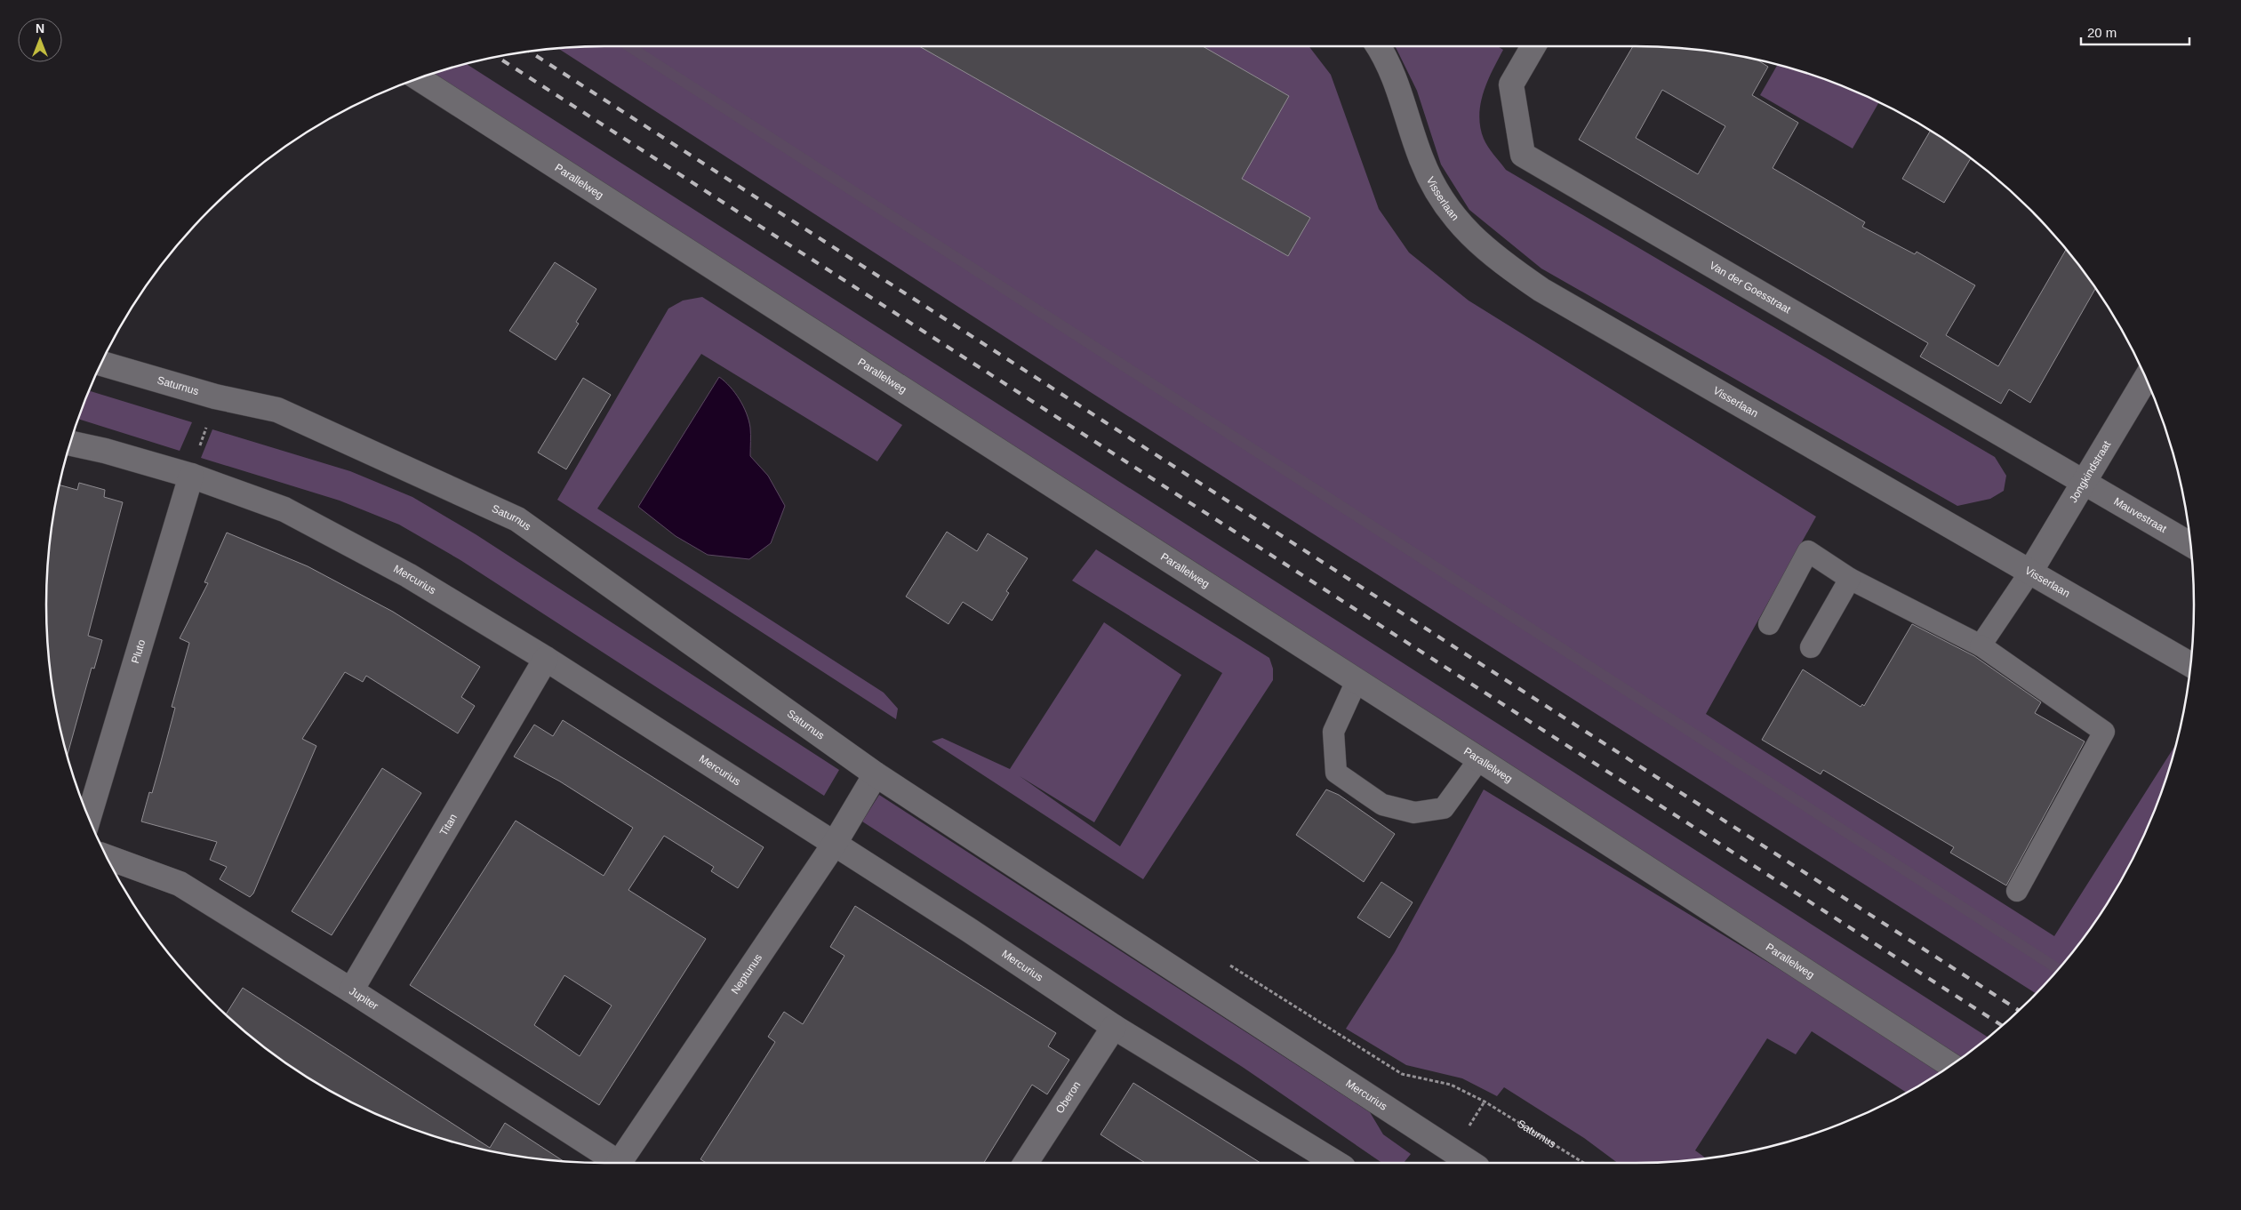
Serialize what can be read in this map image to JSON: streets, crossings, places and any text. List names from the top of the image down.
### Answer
{
  "streets": {
    "street": [
      "Parallelweg",
      "Visserlaan",
      "Van der Goesstraat",
      "Saturnus",
      "Jongkindstraat",
      "Mauvestraat",
      "Mercurius",
      "Pluto",
      "Titan",
      "Neptunus",
      "Jupiter",
      "Oberon"
    ]
  },
  "crossings": [
    ["Visserlaan", "Jongkindstraat"],
    ["Van der Goesstraat", "Jongkindstraat"],
    ["Van der Goesstraat", "Mauvestraat"],
    ["Saturnus", "Mercurius"],
    ["Saturnus", "Neptunus"],
    ["Jongkindstraat", "Mauvestraat"],
    ["Mercurius", "Pluto"],
    ["Mercurius", "Titan"],
    ["Mercurius", "Neptunus"],
    ["Mercurius", "Oberon"],
    ["Titan", "Jupiter"]
  ],
  "scale_bar": "20 m",
  "north": "top"
}
